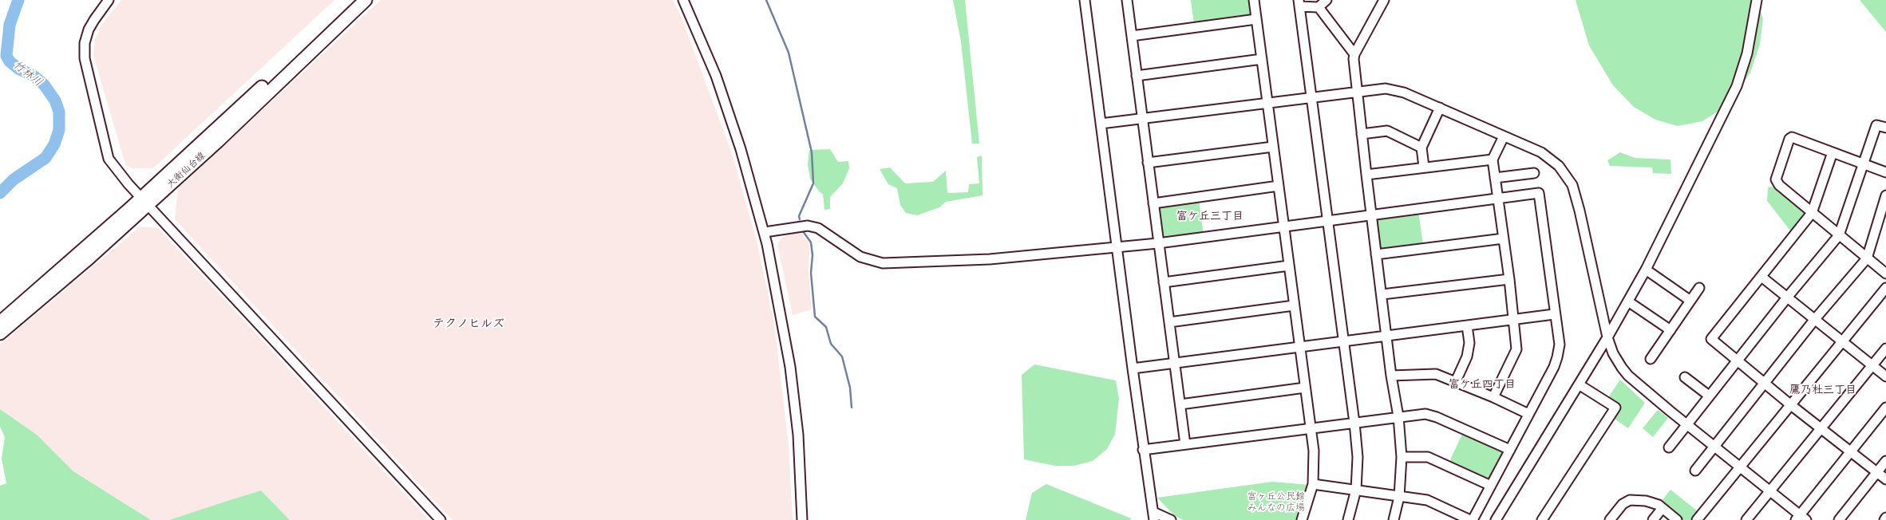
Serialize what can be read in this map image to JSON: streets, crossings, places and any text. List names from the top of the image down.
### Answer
{
  "streets": {
    "main road": ["大衡仙台線"]
  },
  "districts": [
    "富ケ丘三丁目",
    "テクノヒルズ",
    "富ケ丘四丁目",
    "鷹乃杜三丁目"
  ],
  "water": ["竹林川"],
  "parks": ["富ヶ丘公民館 みんなの広場"]
}
